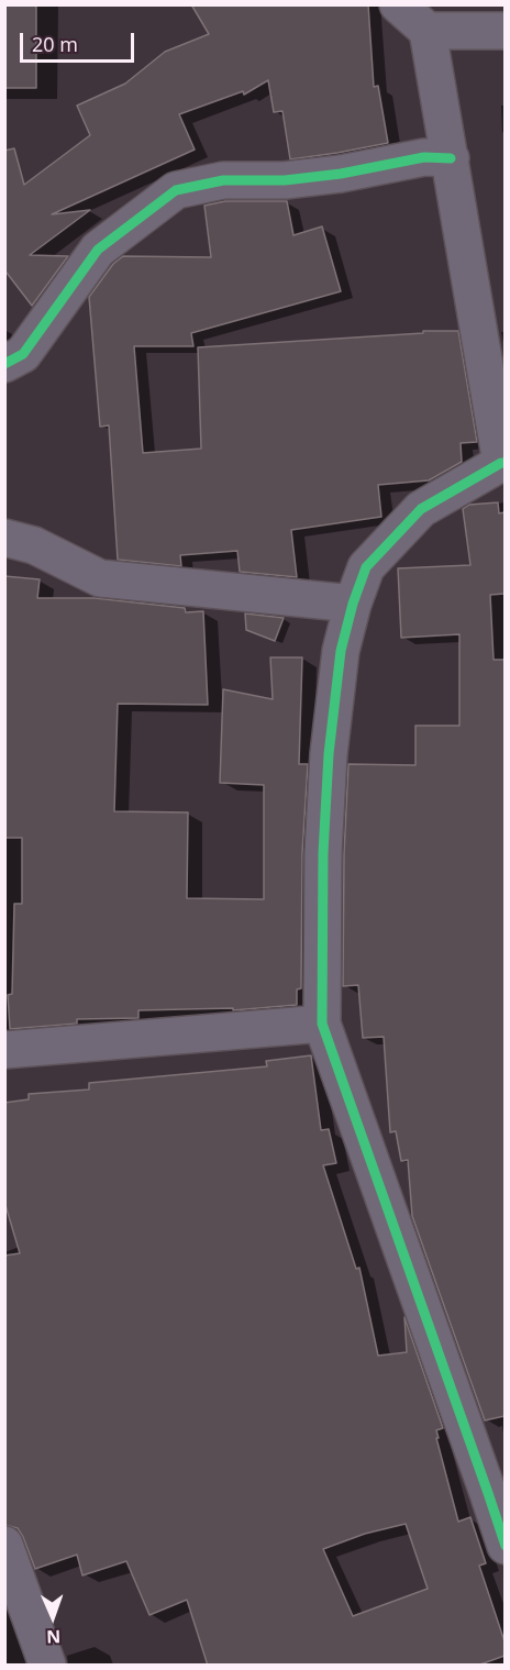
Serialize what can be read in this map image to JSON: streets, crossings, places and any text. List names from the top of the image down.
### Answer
{
  "scale_bar": "20 m",
  "north": "bottom"
}
